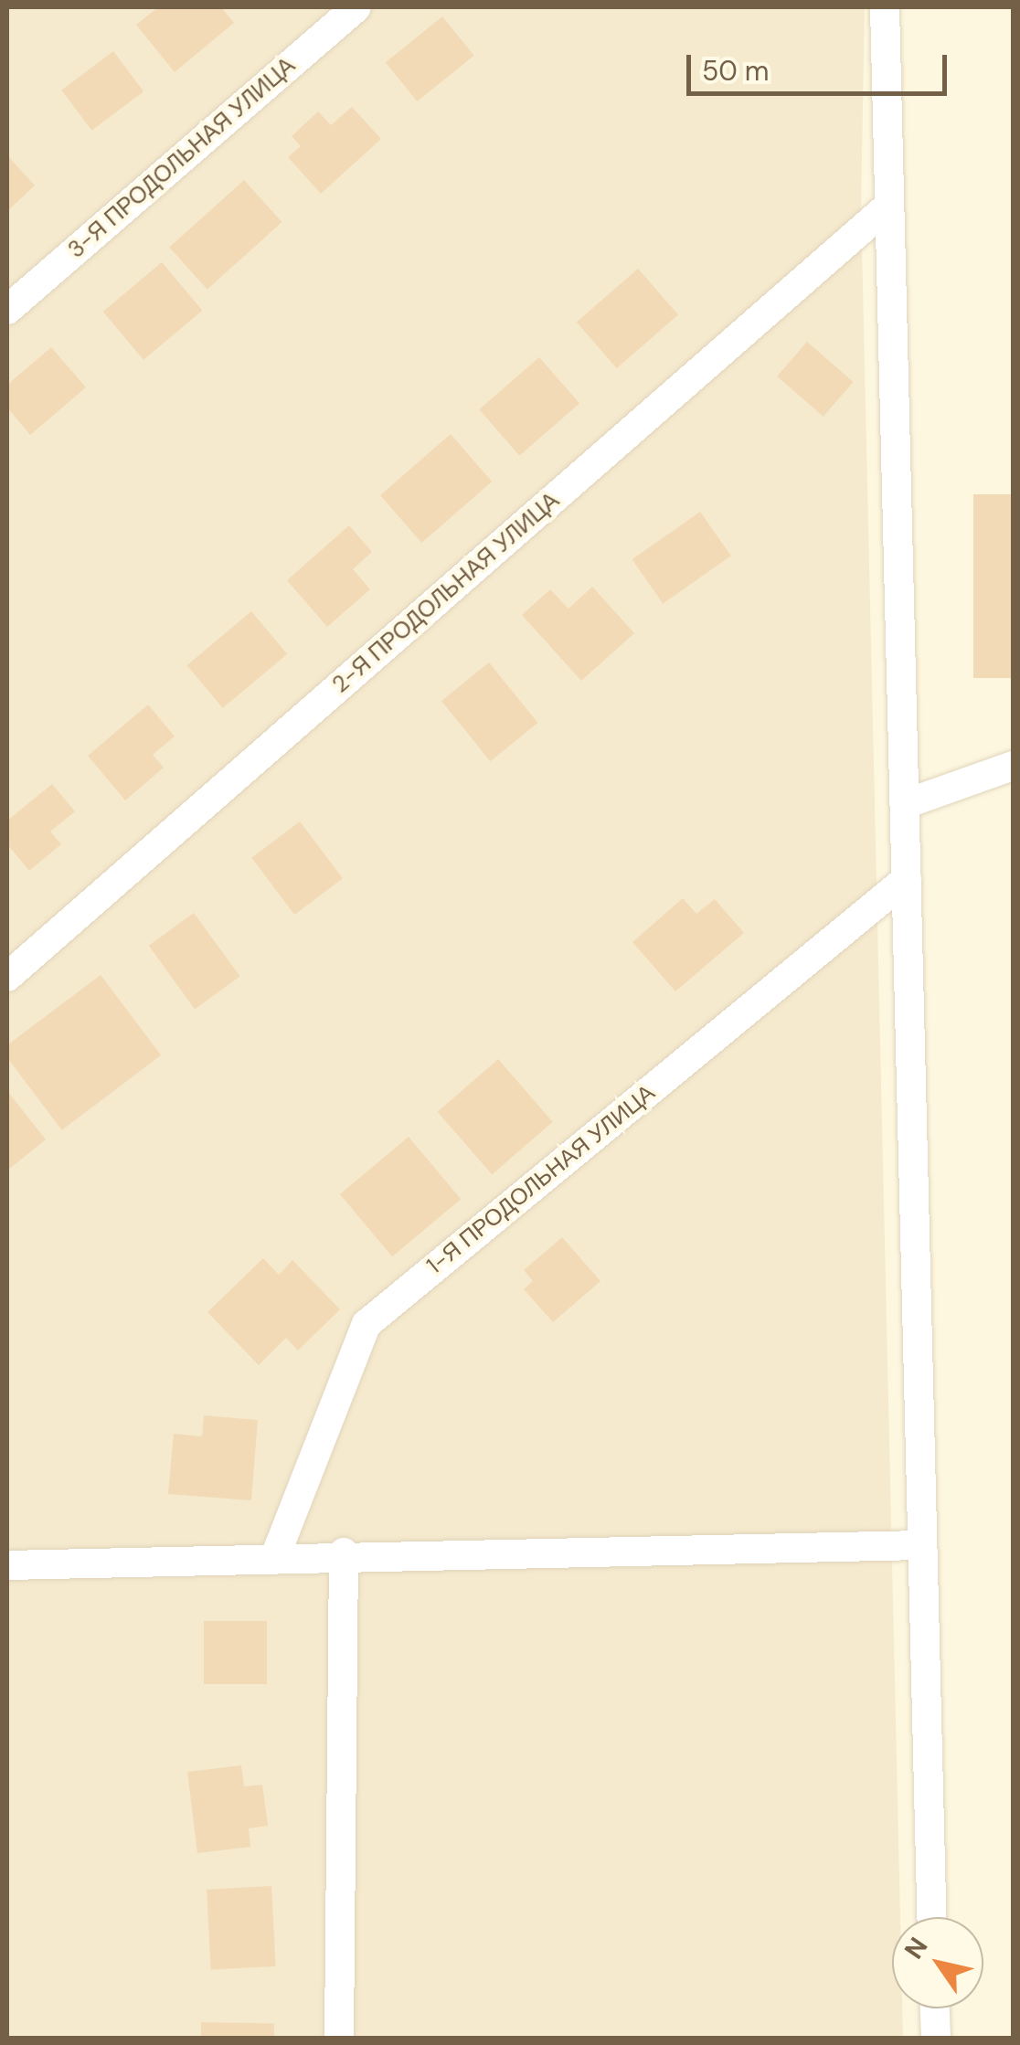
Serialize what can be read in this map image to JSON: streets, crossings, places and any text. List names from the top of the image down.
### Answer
{
  "streets": {
    "street": ["3-Я ПРОДОЛЬНАЯ УЛИЦА", "2-Я ПРОДОЛЬНАЯ УЛИЦА", "1-Я ПРОДОЛЬНАЯ УЛИЦА"]
  },
  "scale_bar": "50 m",
  "north": "top left"
}
